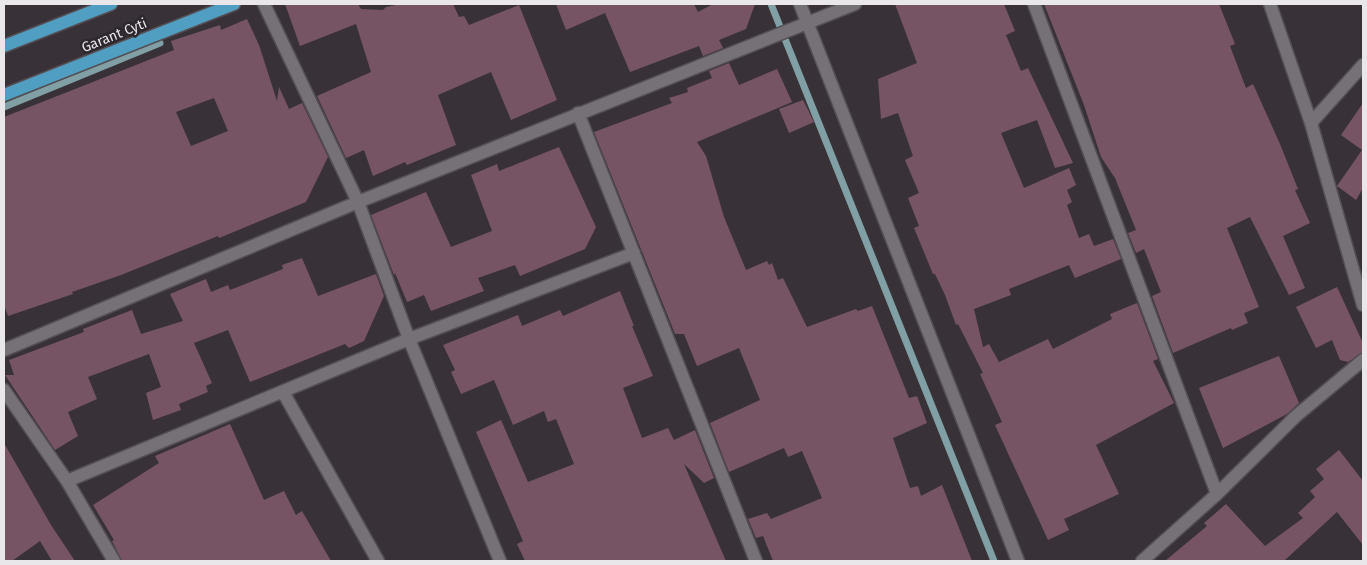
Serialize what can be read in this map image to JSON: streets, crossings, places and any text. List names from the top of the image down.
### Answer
{
  "streets": {
    "main road": ["Garant Cyti"]
  }
}
